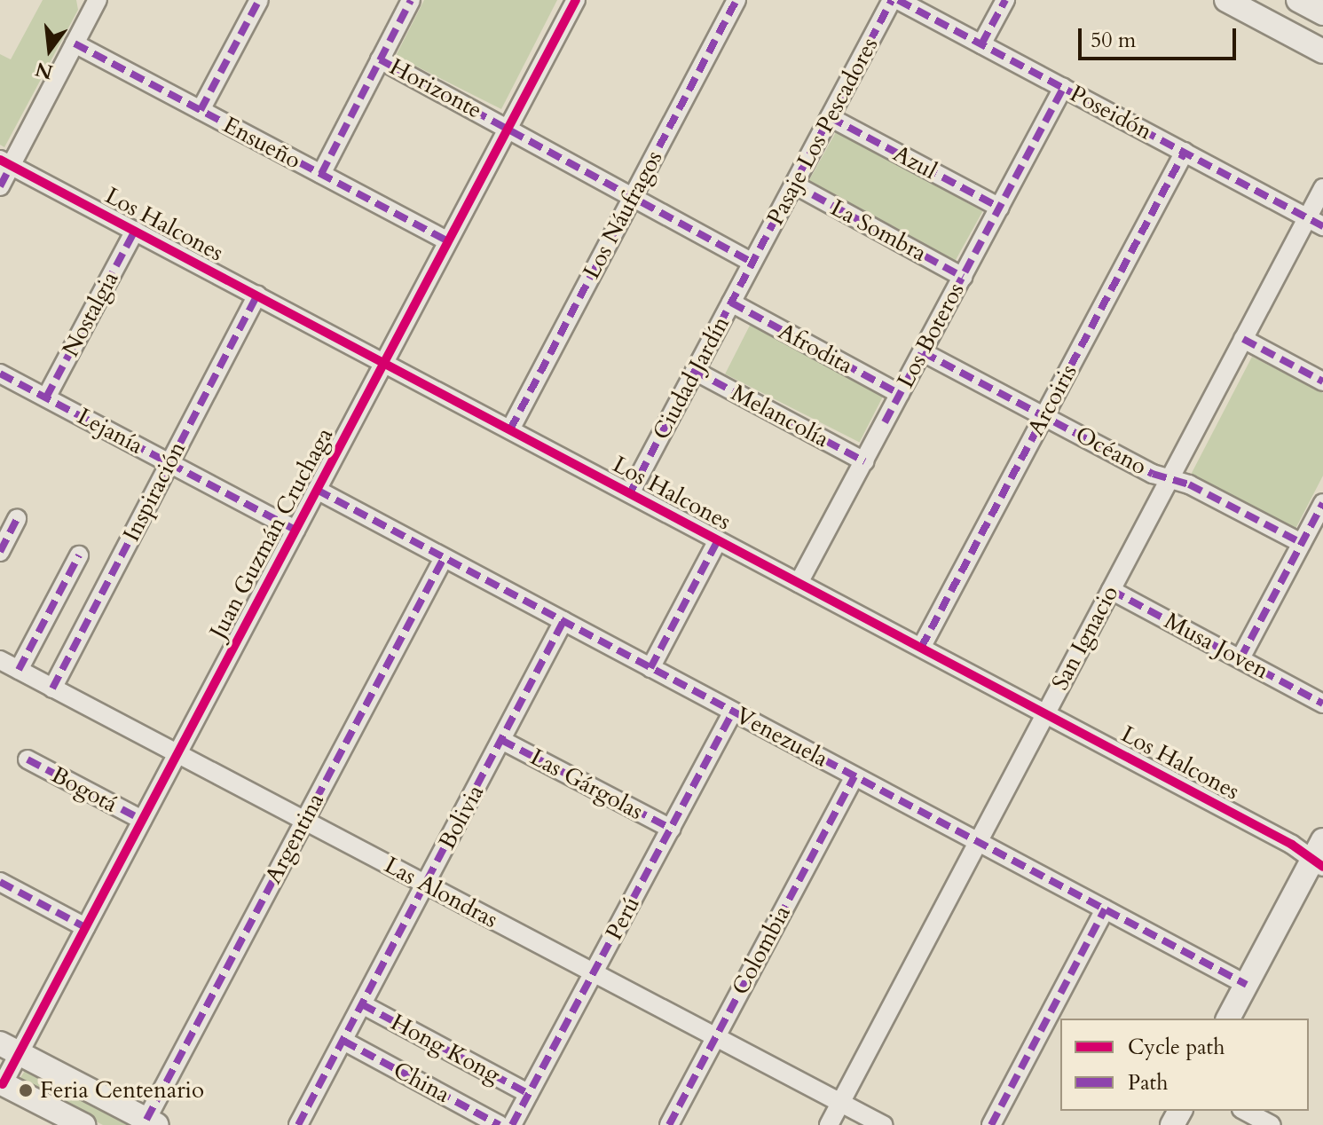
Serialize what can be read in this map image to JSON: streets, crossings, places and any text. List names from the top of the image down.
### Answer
{
  "streets": {
    "street": [
      "Horizonte",
      "Poseidón",
      "Pasaje Los Pescadores",
      "Ensueño",
      "Azul",
      "Los Náufragos",
      "Los Halcones",
      "La Sombra",
      "Nostalgia",
      "Los Boteros",
      "Afrodita",
      "Ciudad Jardín",
      "Arcoiris",
      "Melancolía",
      "Lejanía",
      "Océano",
      "Inspiración",
      "Juan Guzmán Cruchaga",
      "San Ignacio",
      "Musa Joven",
      "Venezuela",
      "Las Gárgolas",
      "Bogotá",
      "Bolivia",
      "Argentina",
      "Las Alondras",
      "Perú",
      "Colombia",
      "Hong Kong",
      "China"
    ]
  },
  "crossings": [
    ["Horizonte", "Pasaje Los Pescadores"],
    ["Horizonte", "Los Náufragos"],
    ["Horizonte", "Ciudad Jardín"],
    ["Horizonte", "Juan Guzmán Cruchaga"],
    ["Poseidón", "Los Boteros"],
    ["Poseidón", "Arcoiris"],
    ["Poseidón", "San Ignacio"],
    ["Pasaje Los Pescadores", "Azul"],
    ["Pasaje Los Pescadores", "La Sombra"],
    ["Pasaje Los Pescadores", "Ciudad Jardín"],
    ["Ensueño", "Juan Guzmán Cruchaga"],
    ["Azul", "Los Boteros"],
    ["Los Náufragos", "Los Halcones"],
    ["Los Halcones", "Nostalgia"],
    ["Los Halcones", "Los Boteros"],
    ["Los Halcones", "Ciudad Jardín"],
    ["Los Halcones", "Arcoiris"],
    ["Los Halcones", "Inspiración"],
    ["Los Halcones", "Juan Guzmán Cruchaga"],
    ["Los Halcones", "San Ignacio"],
    ["La Sombra", "Los Boteros"],
    ["Nostalgia", "Lejanía"],
    ["Los Boteros", "Afrodita"],
    ["Los Boteros", "Melancolía"],
    ["Los Boteros", "Océano"],
    ["Afrodita", "Ciudad Jardín"],
    ["Ciudad Jardín", "Melancolía"],
    ["Arcoiris", "Océano"],
    ["Lejanía", "Inspiración"],
    ["Lejanía", "Juan Guzmán Cruchaga"],
    ["Océano", "San Ignacio"],
    ["Inspiración", "Las Alondras"],
    ["Juan Guzmán Cruchaga", "Venezuela"],
    ["Juan Guzmán Cruchaga", "Bogotá"],
    ["Juan Guzmán Cruchaga", "Las Alondras"],
    ["San Ignacio", "Musa Joven"],
    ["San Ignacio", "Venezuela"],
    ["San Ignacio", "Las Alondras"],
    ["Venezuela", "Bolivia"],
    ["Venezuela", "Argentina"],
    ["Venezuela", "Perú"],
    ["Venezuela", "Colombia"],
    ["Las Gárgolas", "Bolivia"],
    ["Las Gárgolas", "Perú"],
    ["Bolivia", "Las Alondras"],
    ["Bolivia", "Hong Kong"],
    ["Bolivia", "China"],
    ["Argentina", "Las Alondras"],
    ["Las Alondras", "Perú"],
    ["Las Alondras", "Colombia"],
    ["Perú", "Hong Kong"]
  ],
  "places": ["Feria Centenario"],
  "legend": ["Cycle path", "Path"],
  "scale_bar": "50 m",
  "north": "bottom"
}
